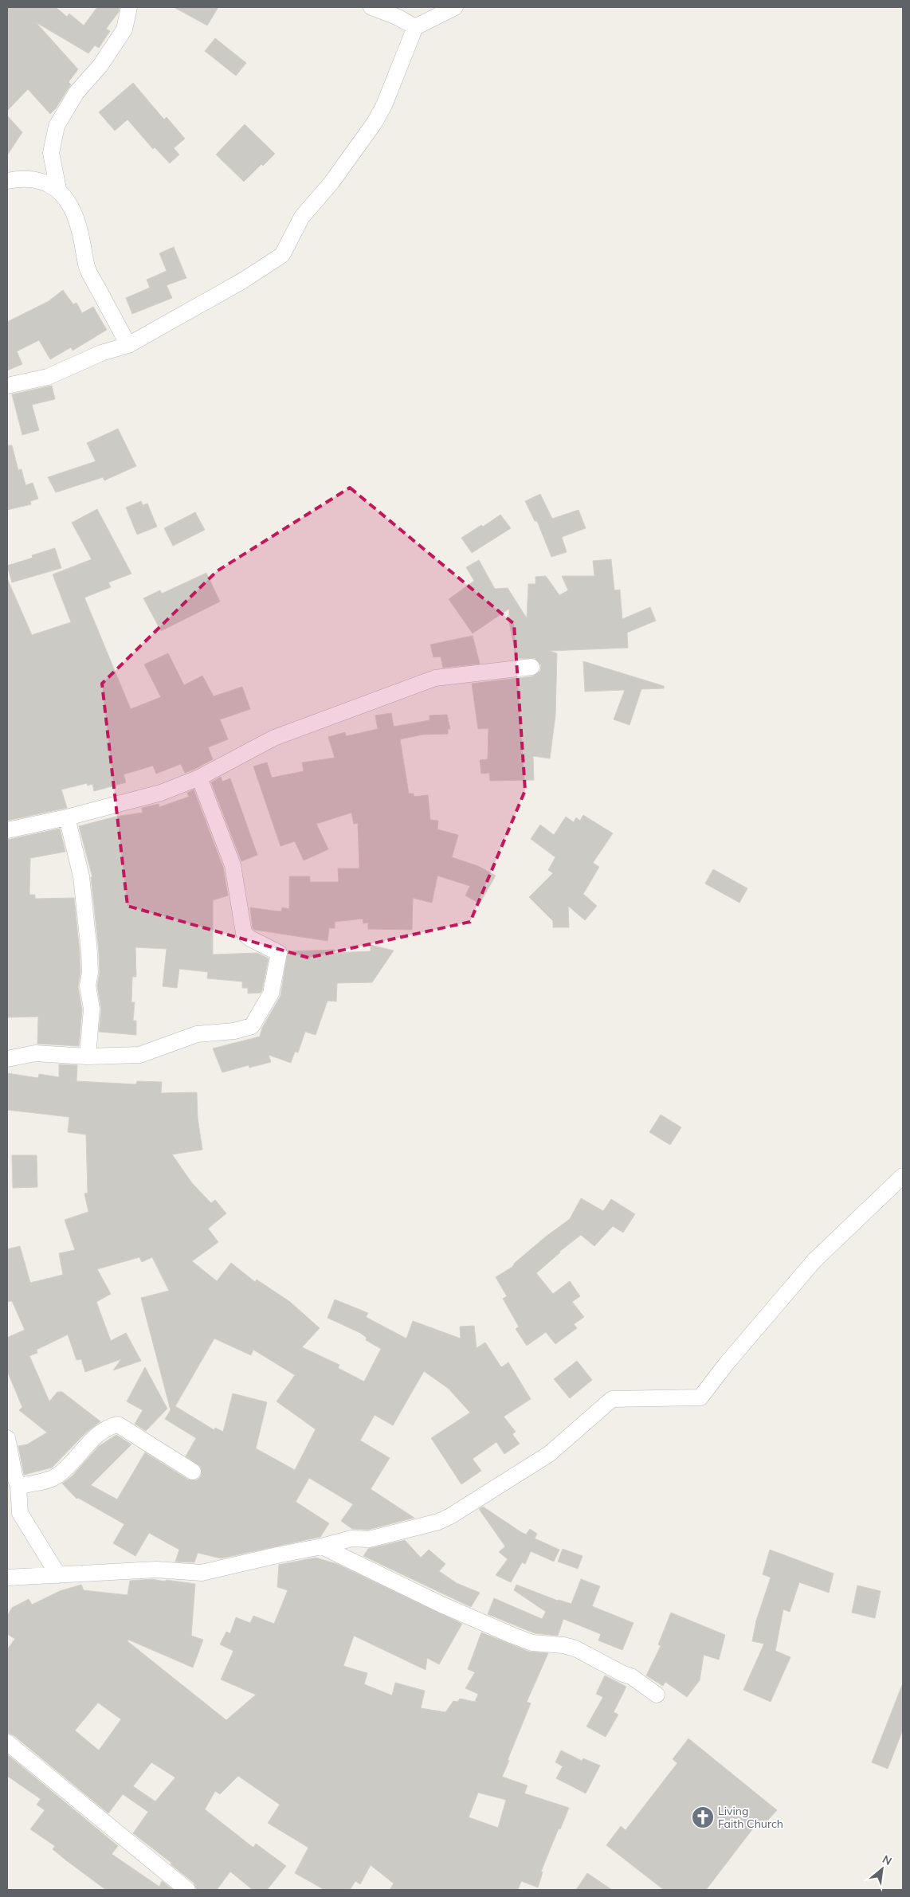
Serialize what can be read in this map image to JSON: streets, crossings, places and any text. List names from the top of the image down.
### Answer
{
  "places": {
    "church": ["Living Faith Church"]
  },
  "north": "top right"
}
